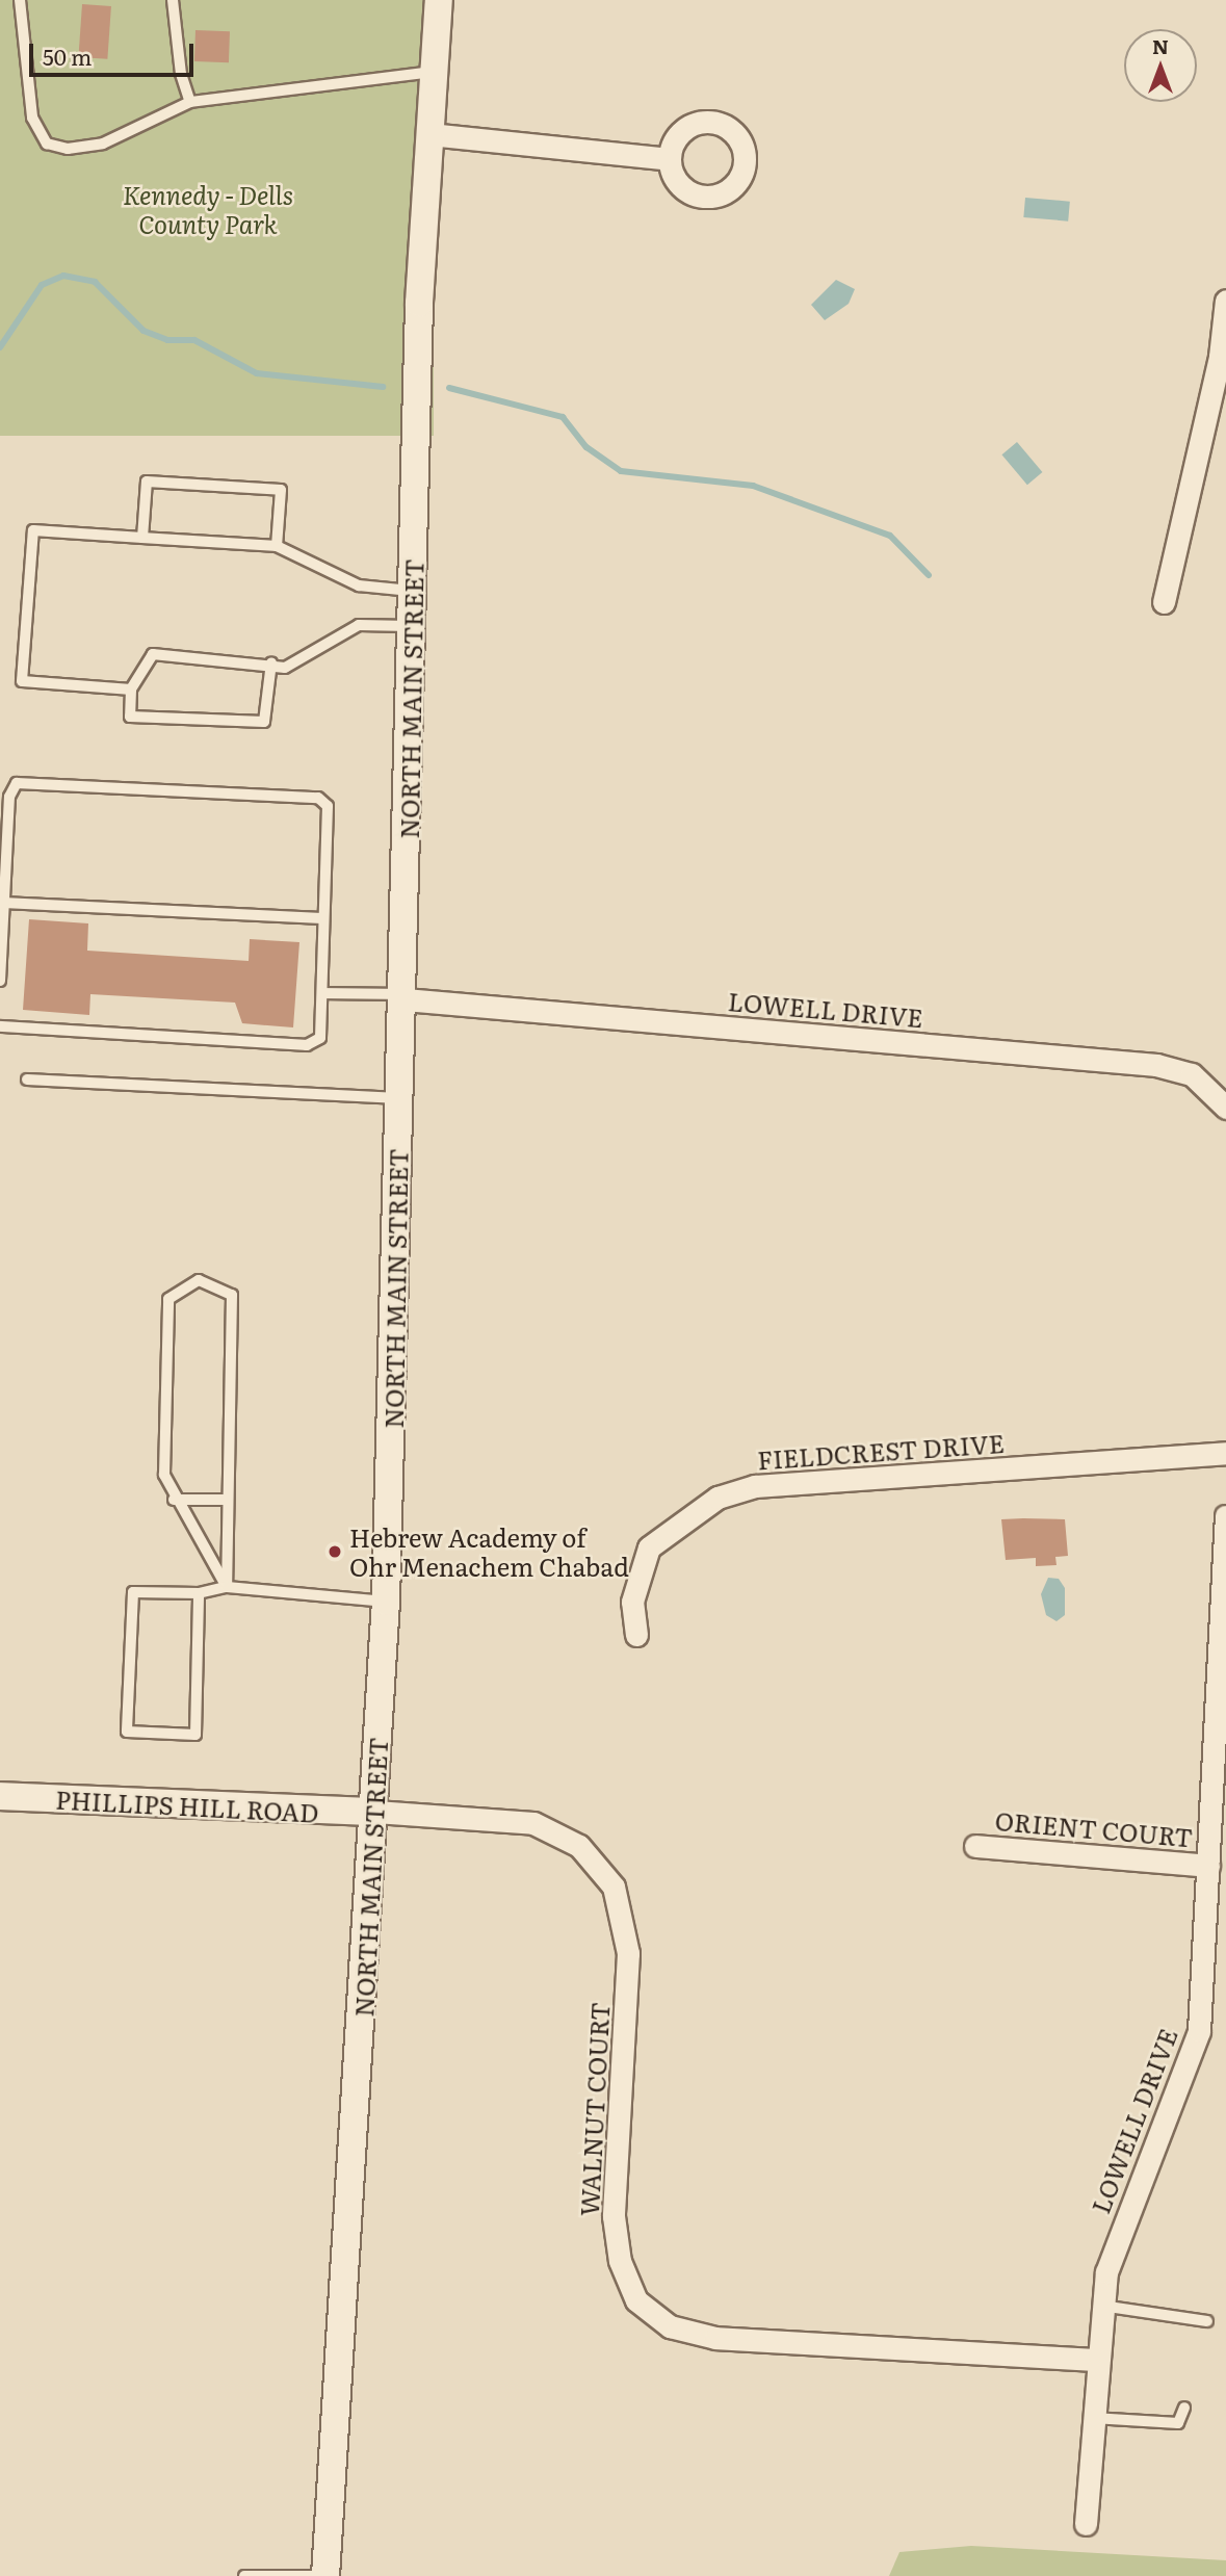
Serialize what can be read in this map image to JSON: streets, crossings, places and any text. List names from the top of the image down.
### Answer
{
  "streets": {
    "street": [
      "NORTH MAIN STREET",
      "LOWELL DRIVE",
      "FIELDCREST DRIVE",
      "PHILLIPS HILL ROAD",
      "ORIENT COURT",
      "WALNUT COURT"
    ]
  },
  "crossings": [
    ["NORTH MAIN STREET", "LOWELL DRIVE"],
    ["NORTH MAIN STREET", "PHILLIPS HILL ROAD"],
    ["NORTH MAIN STREET", "WALNUT COURT"],
    ["LOWELL DRIVE", "ORIENT COURT"],
    ["LOWELL DRIVE", "WALNUT COURT"],
    ["PHILLIPS HILL ROAD", "WALNUT COURT"]
  ],
  "parks": ["Kennedy - Dells County Park"],
  "places": ["Hebrew Academy of Ohr Menachem Chabad"],
  "scale_bar": "50 m",
  "north": "top"
}
